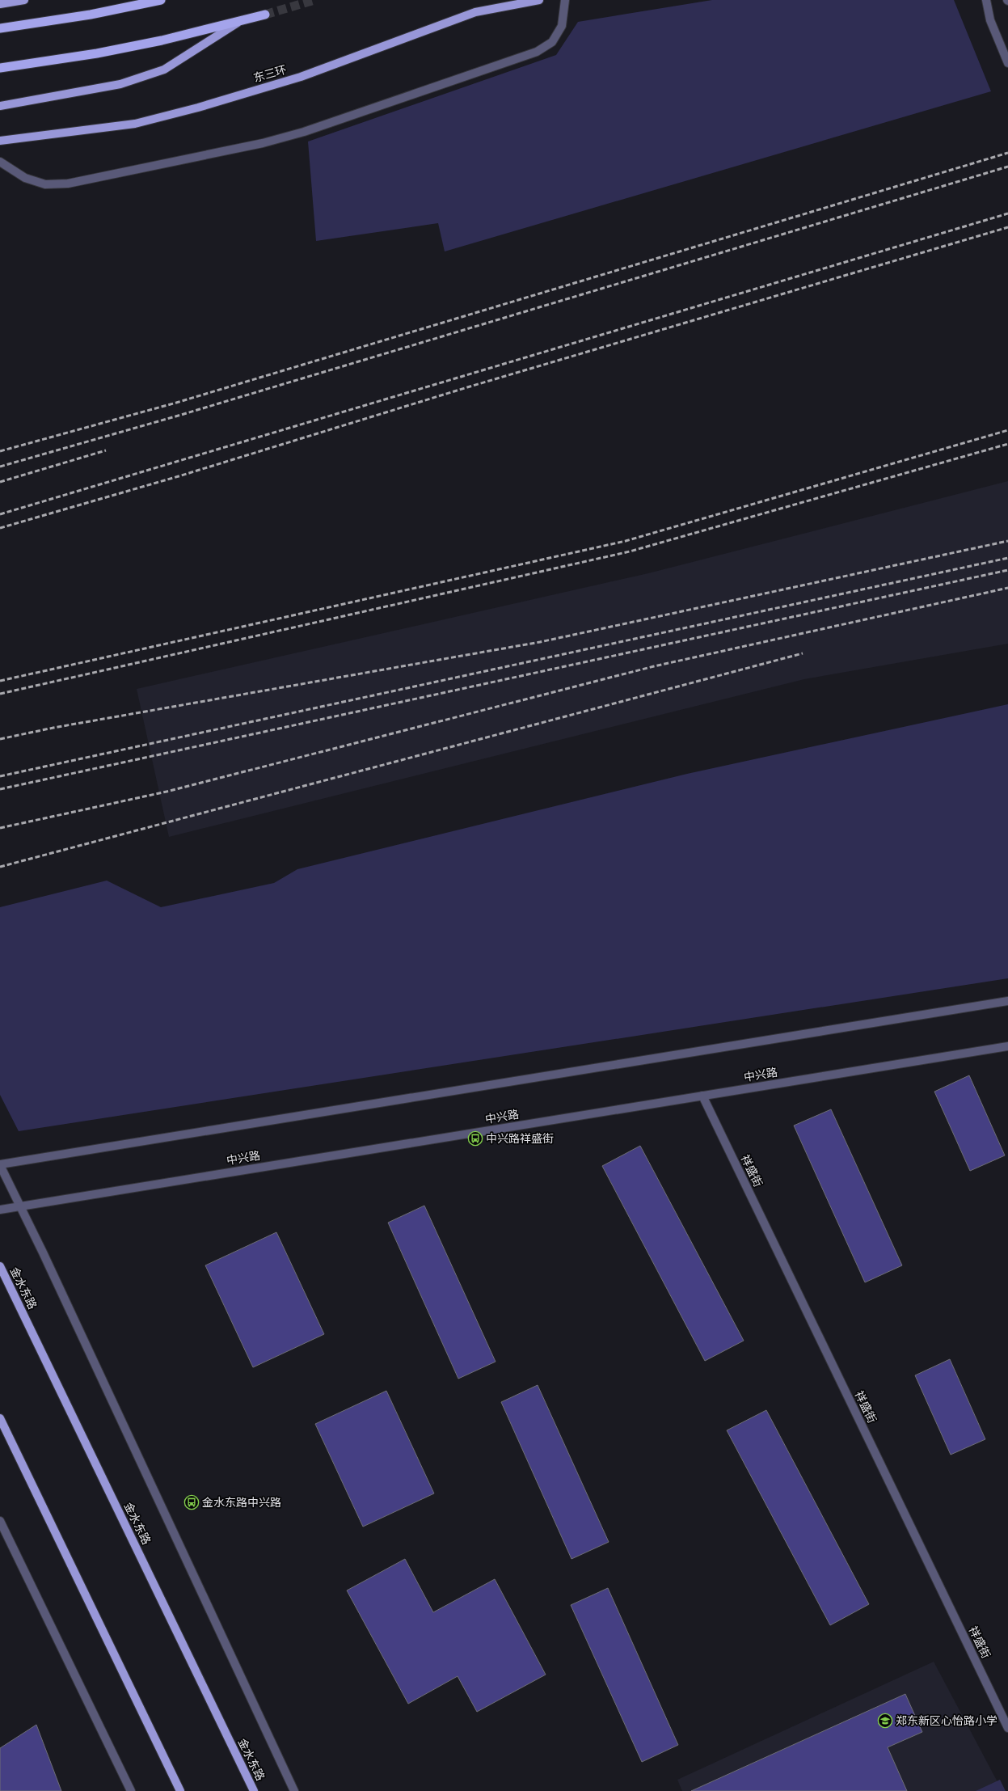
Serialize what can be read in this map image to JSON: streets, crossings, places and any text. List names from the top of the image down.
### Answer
{
  "streets": {
    "main road": ["东三环", "金水东路"],
    "street": ["中兴路", "祥盛街"]
  },
  "crossings": [
    ["中兴路", "祥盛街"]
  ],
  "places": {
    "bus stop": ["中兴路祥盛街", "金水东路中兴路"],
    "school or university": ["郑东新区心怡路小学"]
  }
}
